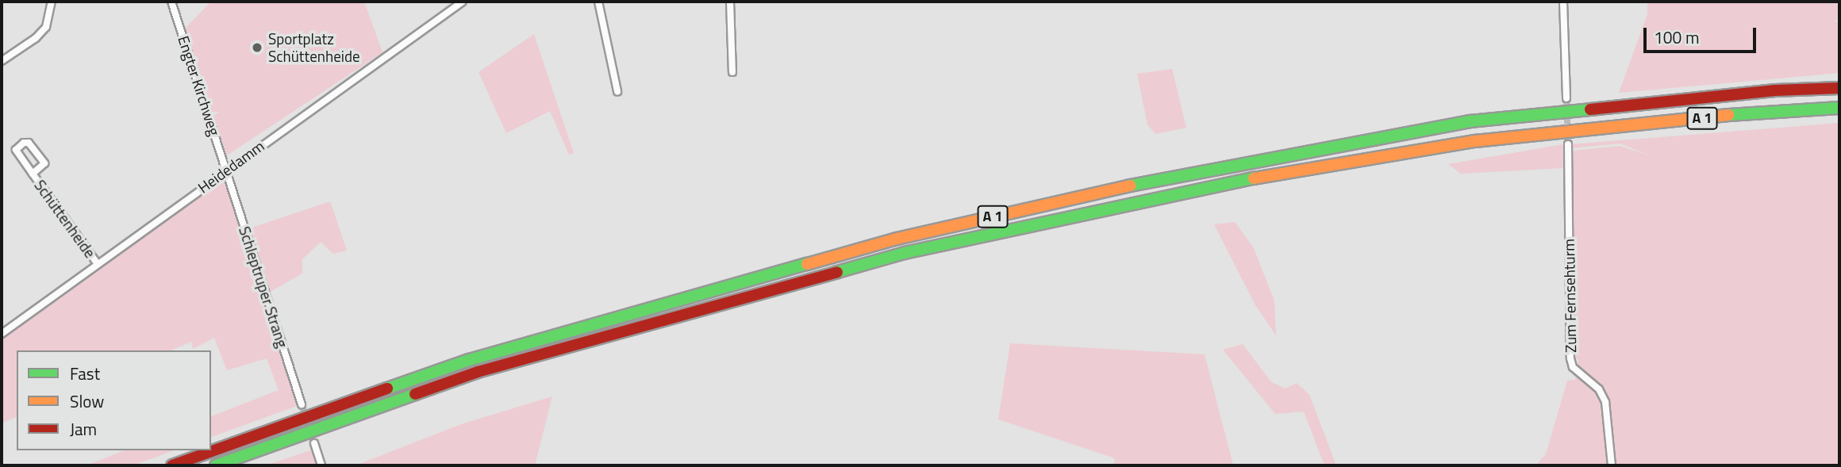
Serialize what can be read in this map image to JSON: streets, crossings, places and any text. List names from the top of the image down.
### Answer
{
  "streets": {
    "highway": ["A 1"],
    "street": [
      "Engter Kirchweg",
      "Heidedamm",
      "Schüttenheide",
      "Schleptruper Strang",
      "Zum Fernsehturm"
    ]
  },
  "crossings": [
    ["Engter Kirchweg", "Heidedamm"],
    ["Engter Kirchweg", "Schleptruper Strang"],
    ["Heidedamm", "Schüttenheide"],
    ["Heidedamm", "Schleptruper Strang"]
  ],
  "places": ["Sportplatz Schüttenheide"],
  "legend": ["Fast", "Slow", "Jam"],
  "scale_bar": "100 m"
}
